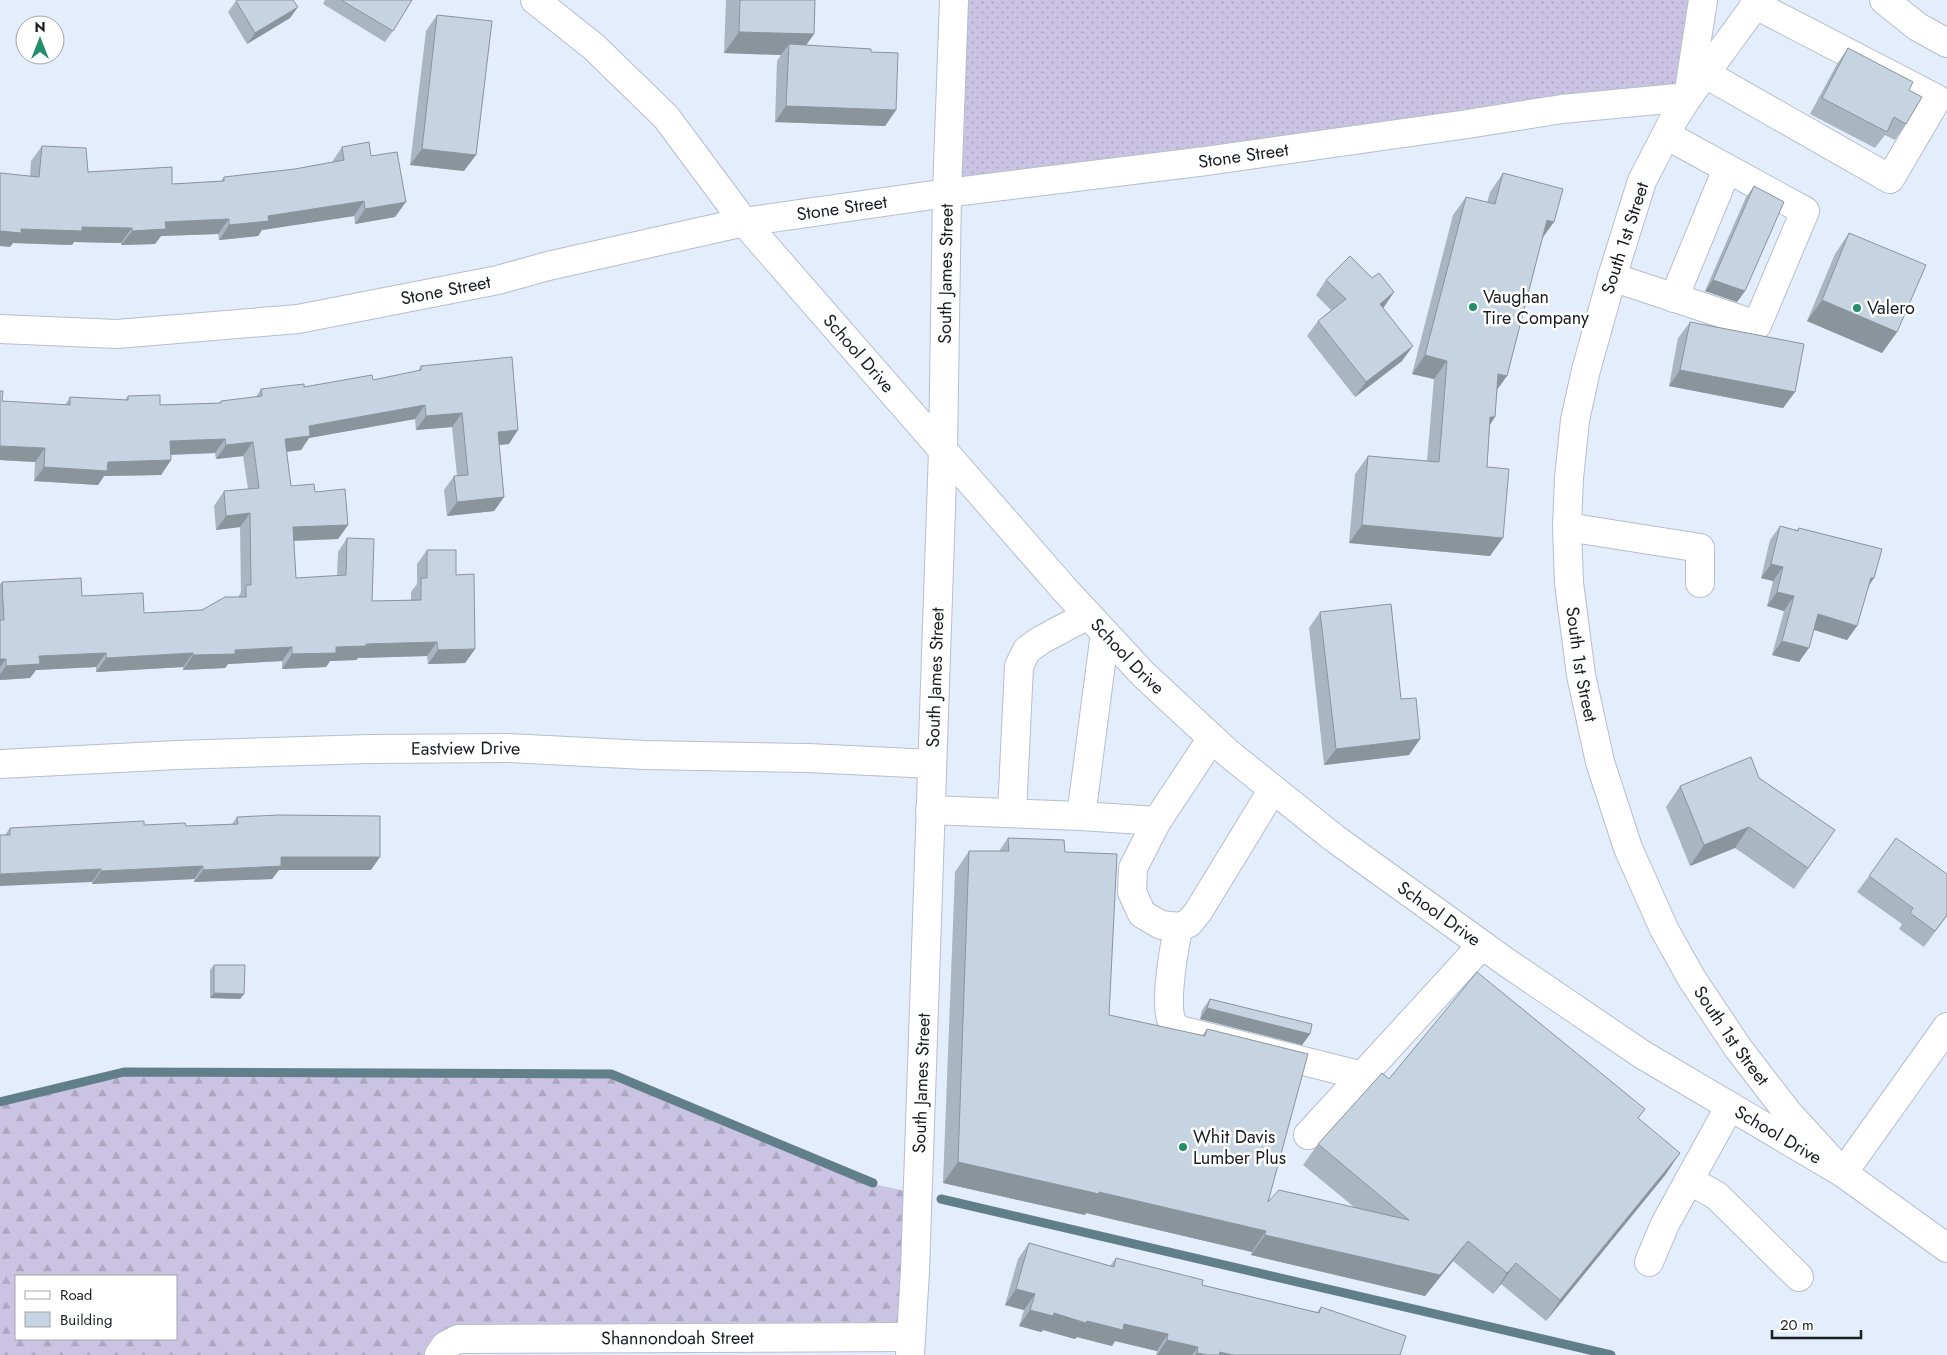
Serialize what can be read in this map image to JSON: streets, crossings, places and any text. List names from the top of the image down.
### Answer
{
  "streets": {
    "street": [
      "Stone Street",
      "South 1st Street",
      "South James Street",
      "School Drive",
      "Eastview Drive",
      "Shannondoah Street"
    ]
  },
  "crossings": [
    ["Stone Street", "South 1st Street"],
    ["Stone Street", "South James Street"],
    ["Stone Street", "School Drive"],
    ["South 1st Street", "School Drive"],
    ["South James Street", "School Drive"],
    ["South James Street", "Eastview Drive"],
    ["South James Street", "Shannondoah Street"]
  ],
  "places": ["Vaughan Tire Company", "Valero", "Whit Davis Lumber Plus"],
  "legend": ["Road", "Building"],
  "scale_bar": "20 m",
  "north": "top"
}
